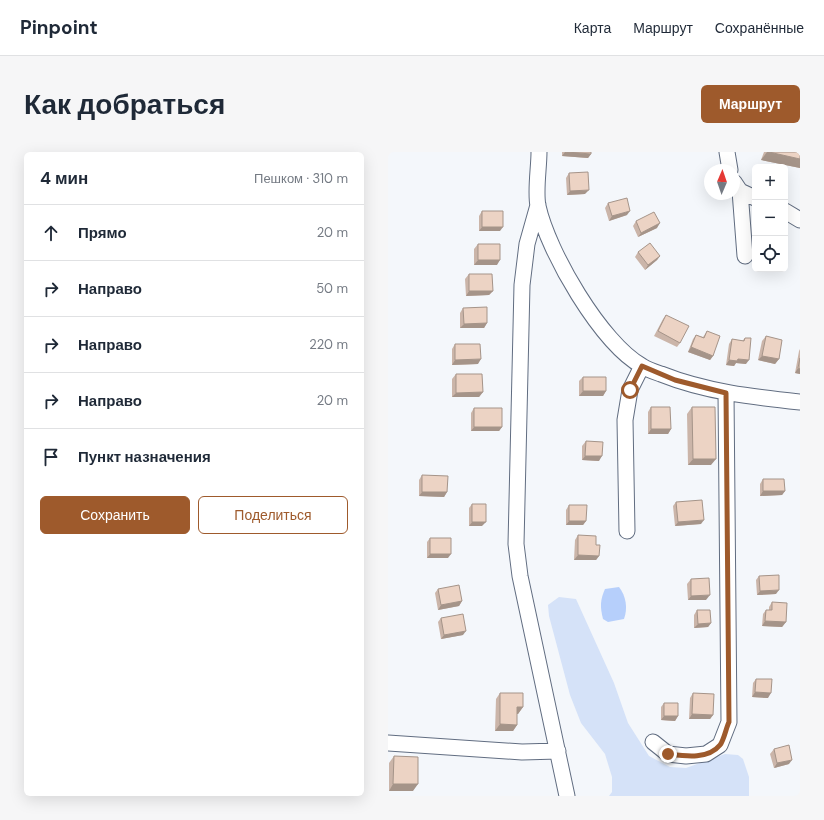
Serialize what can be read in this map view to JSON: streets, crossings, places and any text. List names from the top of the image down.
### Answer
{
  "north": "top",
  "page": {
    "header": "Pinpoint",
    "nav": ["Карта", "Маршрут", "Сохранённые"],
    "buttons": [
      "Маршрут",
      ["Сохранить", "Поделиться"]
    ],
    "title": "Как добраться",
    "heading": ["4 мин", "Пешком · 310 m"],
    "map_buttons": ["+", "−"],
    "list": [
      ["Прямо", "20 m"],
      ["Направо", "50 m"],
      ["Направо", "220 m"],
      ["Направо", "20 m"],
      "Пункт назначения"
    ]
  }
}
